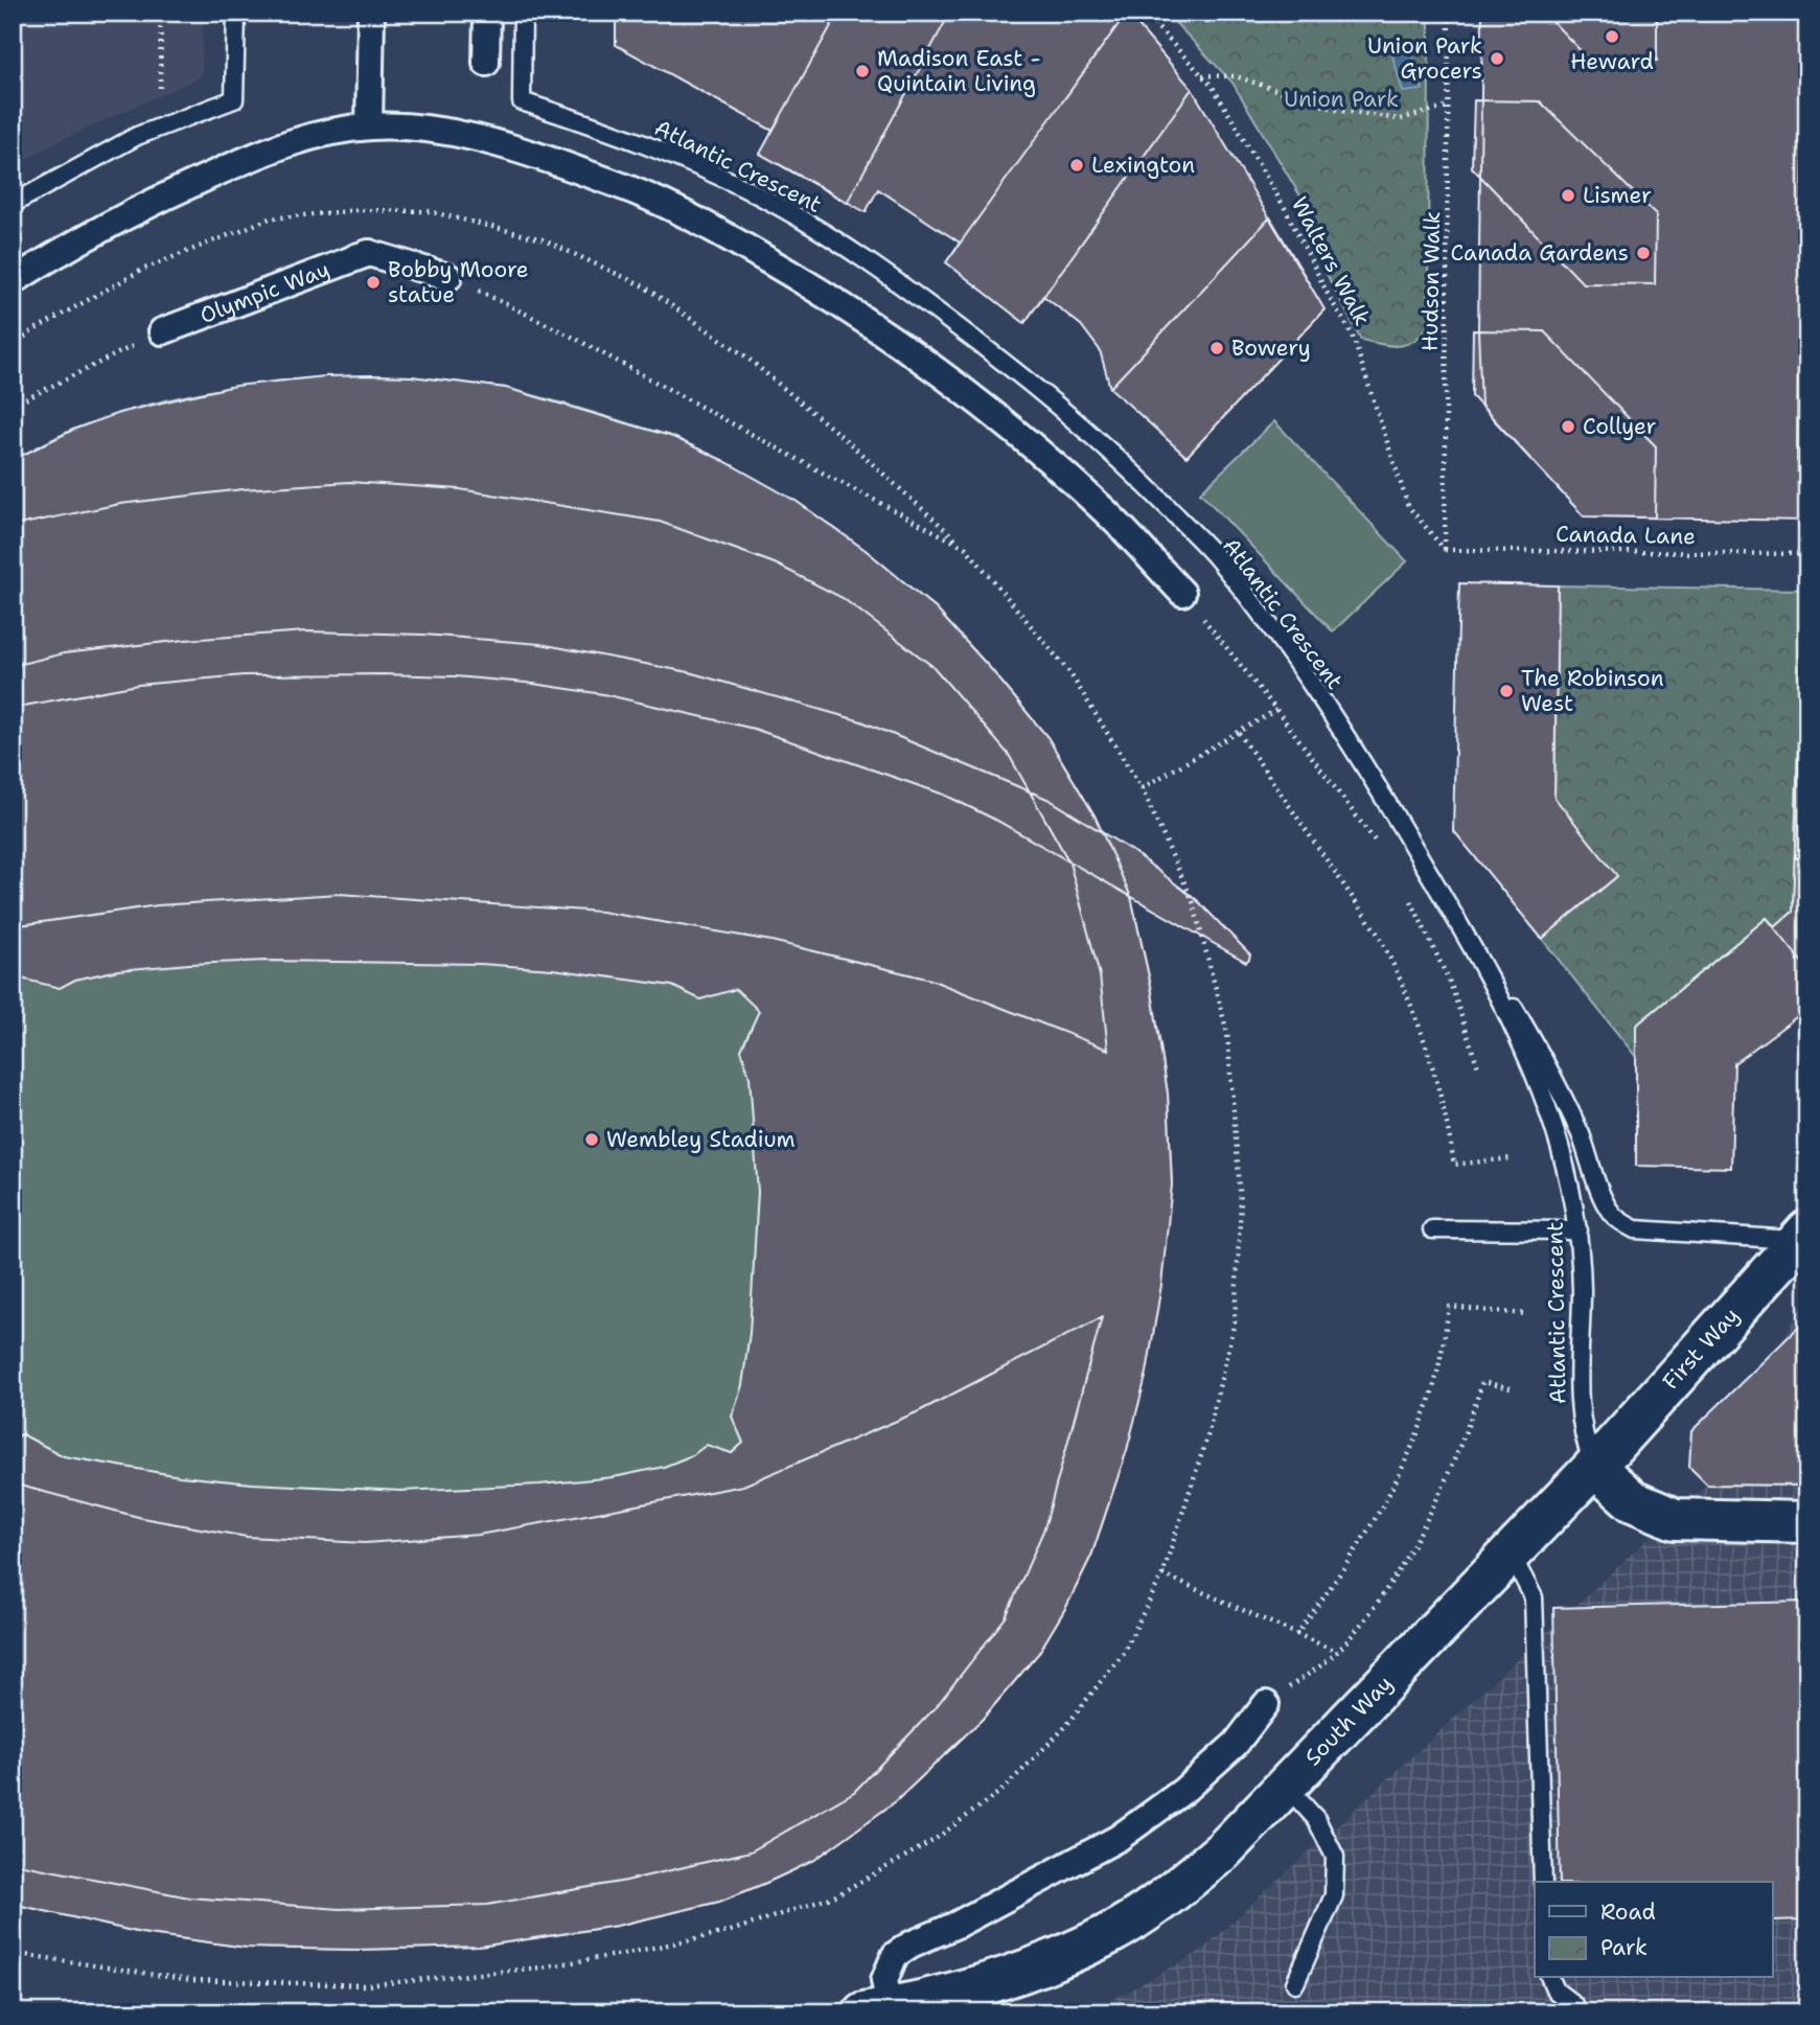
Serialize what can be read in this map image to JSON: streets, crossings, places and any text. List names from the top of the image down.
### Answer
{
  "streets": {
    "main road": ["First Way", "South Way"],
    "street": ["Olympic Way"],
    "lane": ["Atlantic Crescent"],
    "path": ["Walters Walk", "Hudson Walk", "Canada Lane"]
  },
  "crossings": [
    ["Atlantic Crescent", "First Way"],
    ["Atlantic Crescent", "South Way"],
    ["Walters Walk", "Hudson Walk"],
    ["Walters Walk", "Canada Lane"],
    ["Hudson Walk", "Canada Lane"],
    ["First Way", "South Way"]
  ],
  "parks": ["Union Park"],
  "places": [
    "Heward",
    "Union Park Grocers",
    "Madison East - Quintain Living",
    "Lexington",
    "Lismer",
    "Canada Gardens",
    "Bobby Moore statue",
    "Bowery",
    "Collyer",
    "The Robinson West",
    "Wembley Stadium"
  ],
  "legend": ["Road", "Park"]
}
